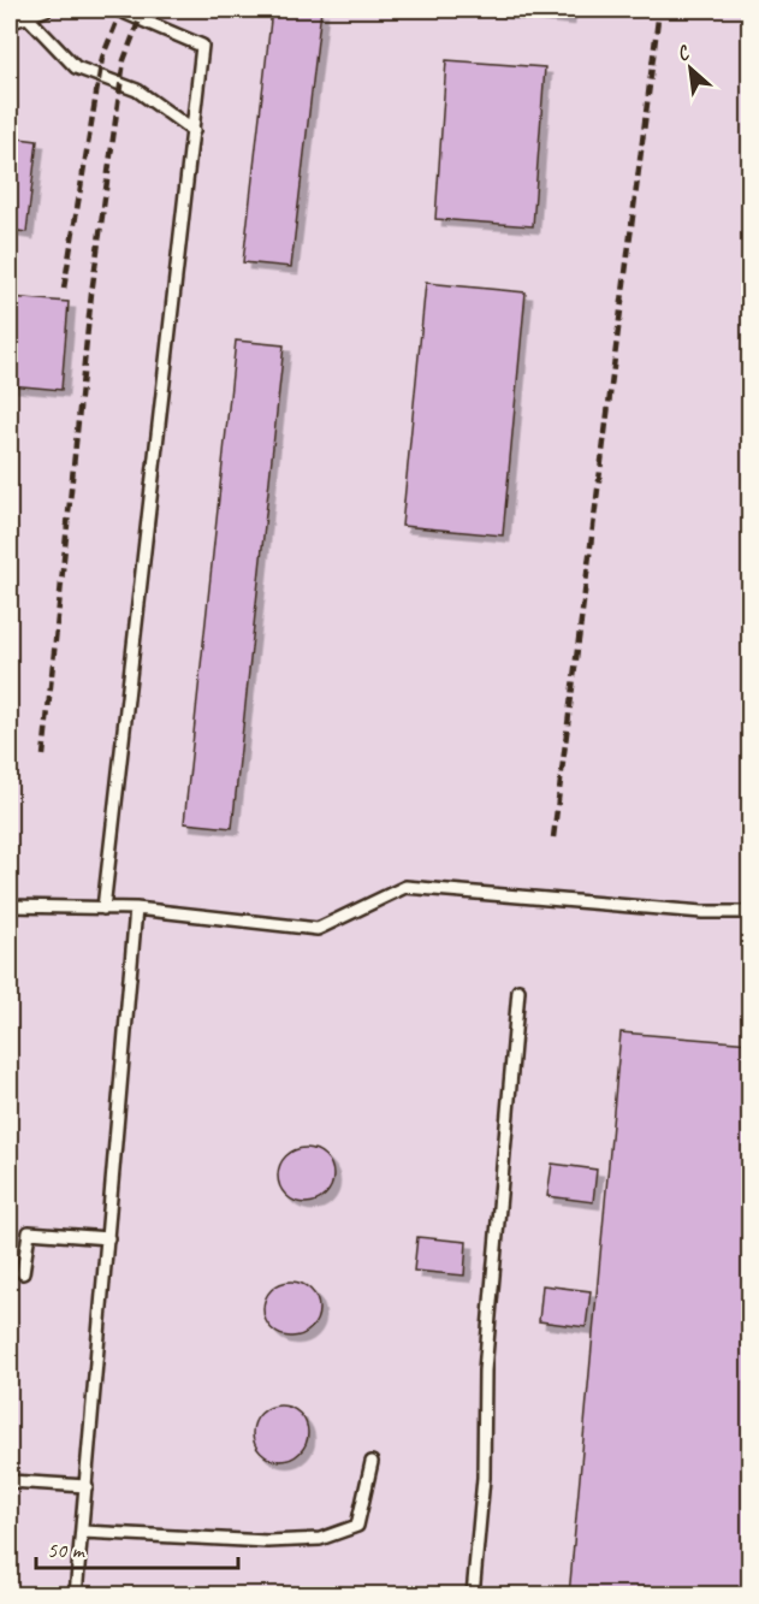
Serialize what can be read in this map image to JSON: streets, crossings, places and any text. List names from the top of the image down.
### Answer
{
  "scale_bar": "50 m",
  "north": "top left"
}
